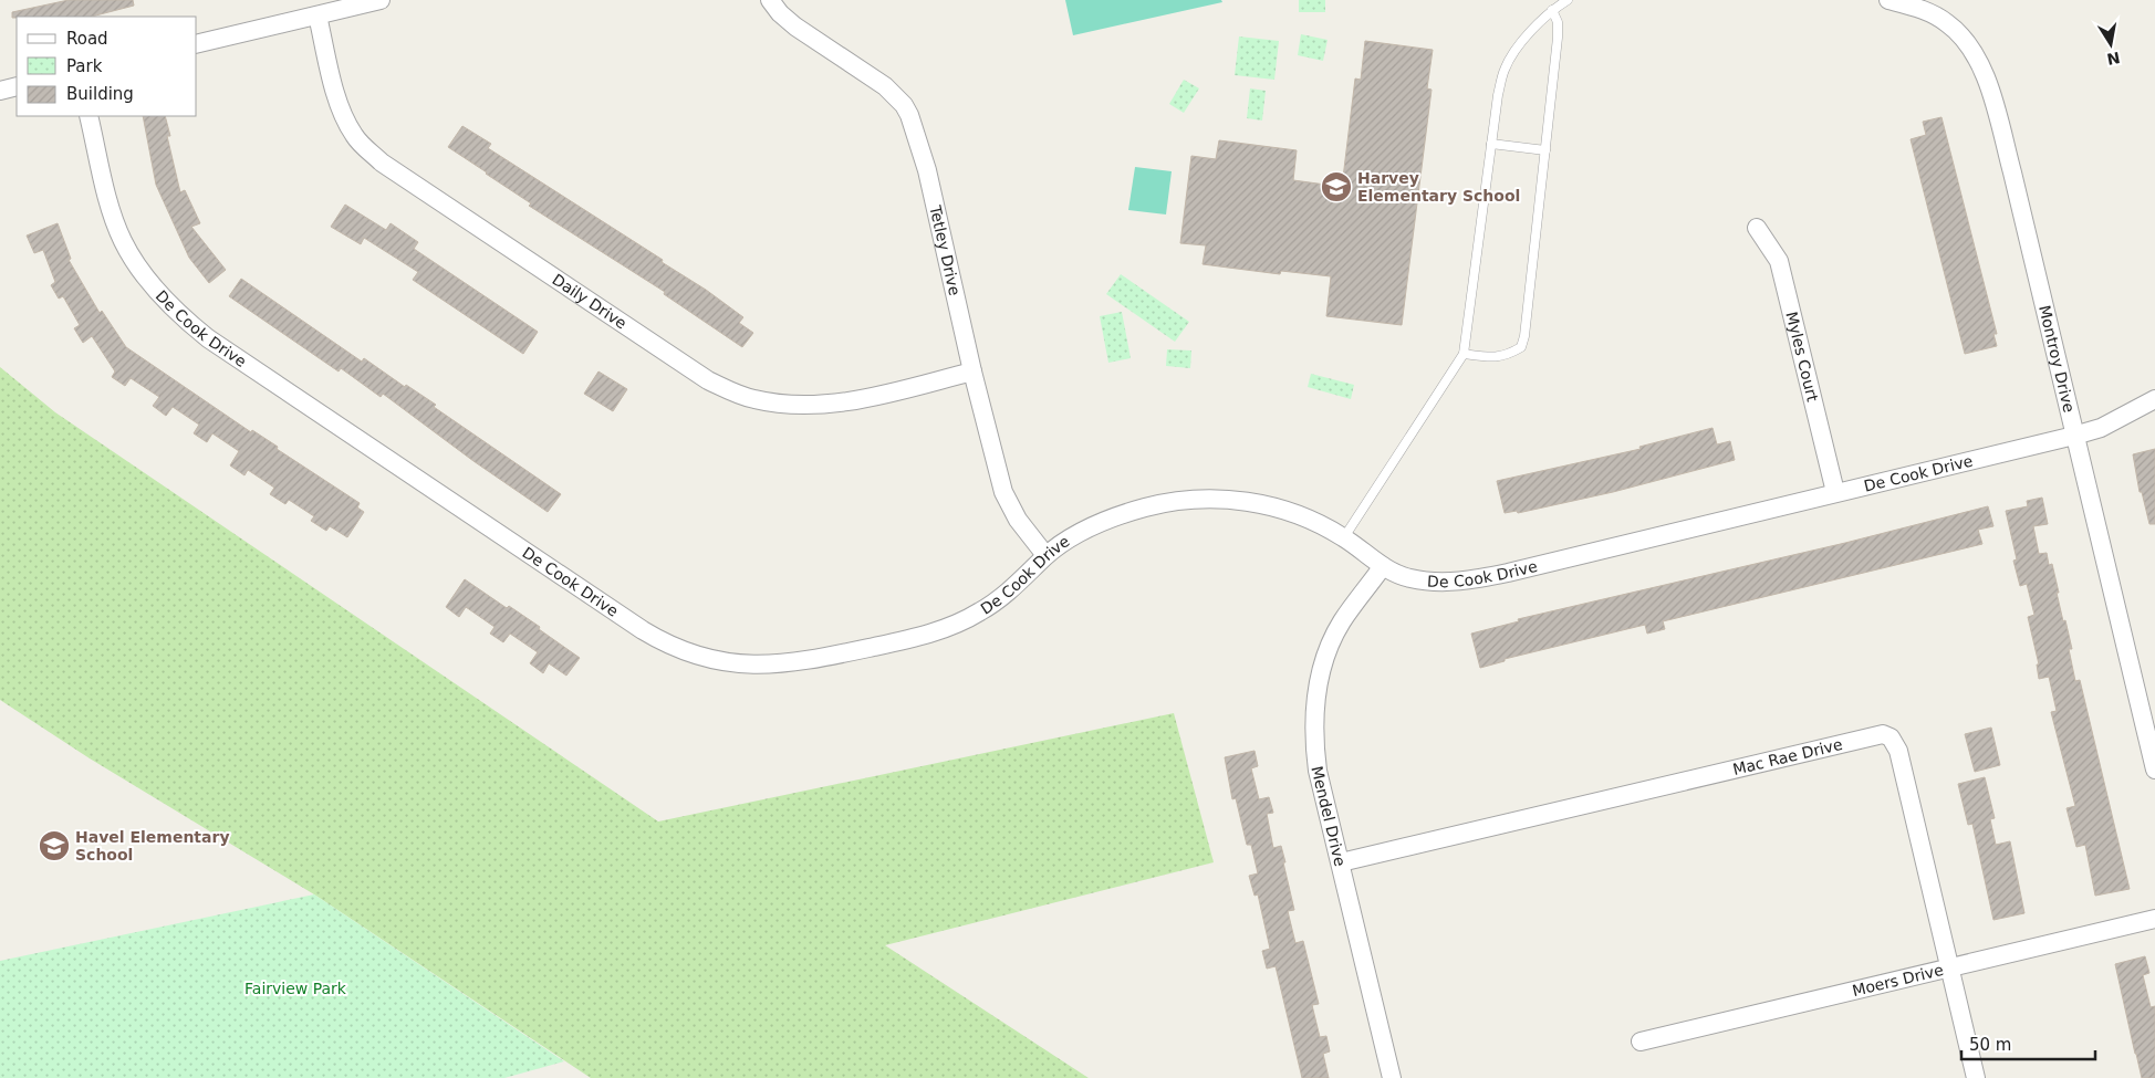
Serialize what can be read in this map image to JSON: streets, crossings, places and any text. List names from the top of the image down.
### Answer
{
  "streets": {
    "street": [
      "Tetley Drive",
      "Daily Drive",
      "De Cook Drive",
      "Myles Court",
      "Montroy Drive",
      "Mac Rae Drive",
      "Mendel Drive",
      "Moers Drive"
    ]
  },
  "crossings": [
    ["Tetley Drive", "Daily Drive"],
    ["Tetley Drive", "De Cook Drive"],
    ["De Cook Drive", "Myles Court"],
    ["De Cook Drive", "Montroy Drive"],
    ["De Cook Drive", "Mendel Drive"],
    ["Mac Rae Drive", "Mendel Drive"],
    ["Mac Rae Drive", "Moers Drive"]
  ],
  "parks": ["Fairview Park"],
  "places": {
    "school or university": ["Harvey Elementary School", "Havel Elementary School"]
  },
  "legend": ["Road", "Park", "Building"],
  "scale_bar": "50 m",
  "north": "bottom"
}
